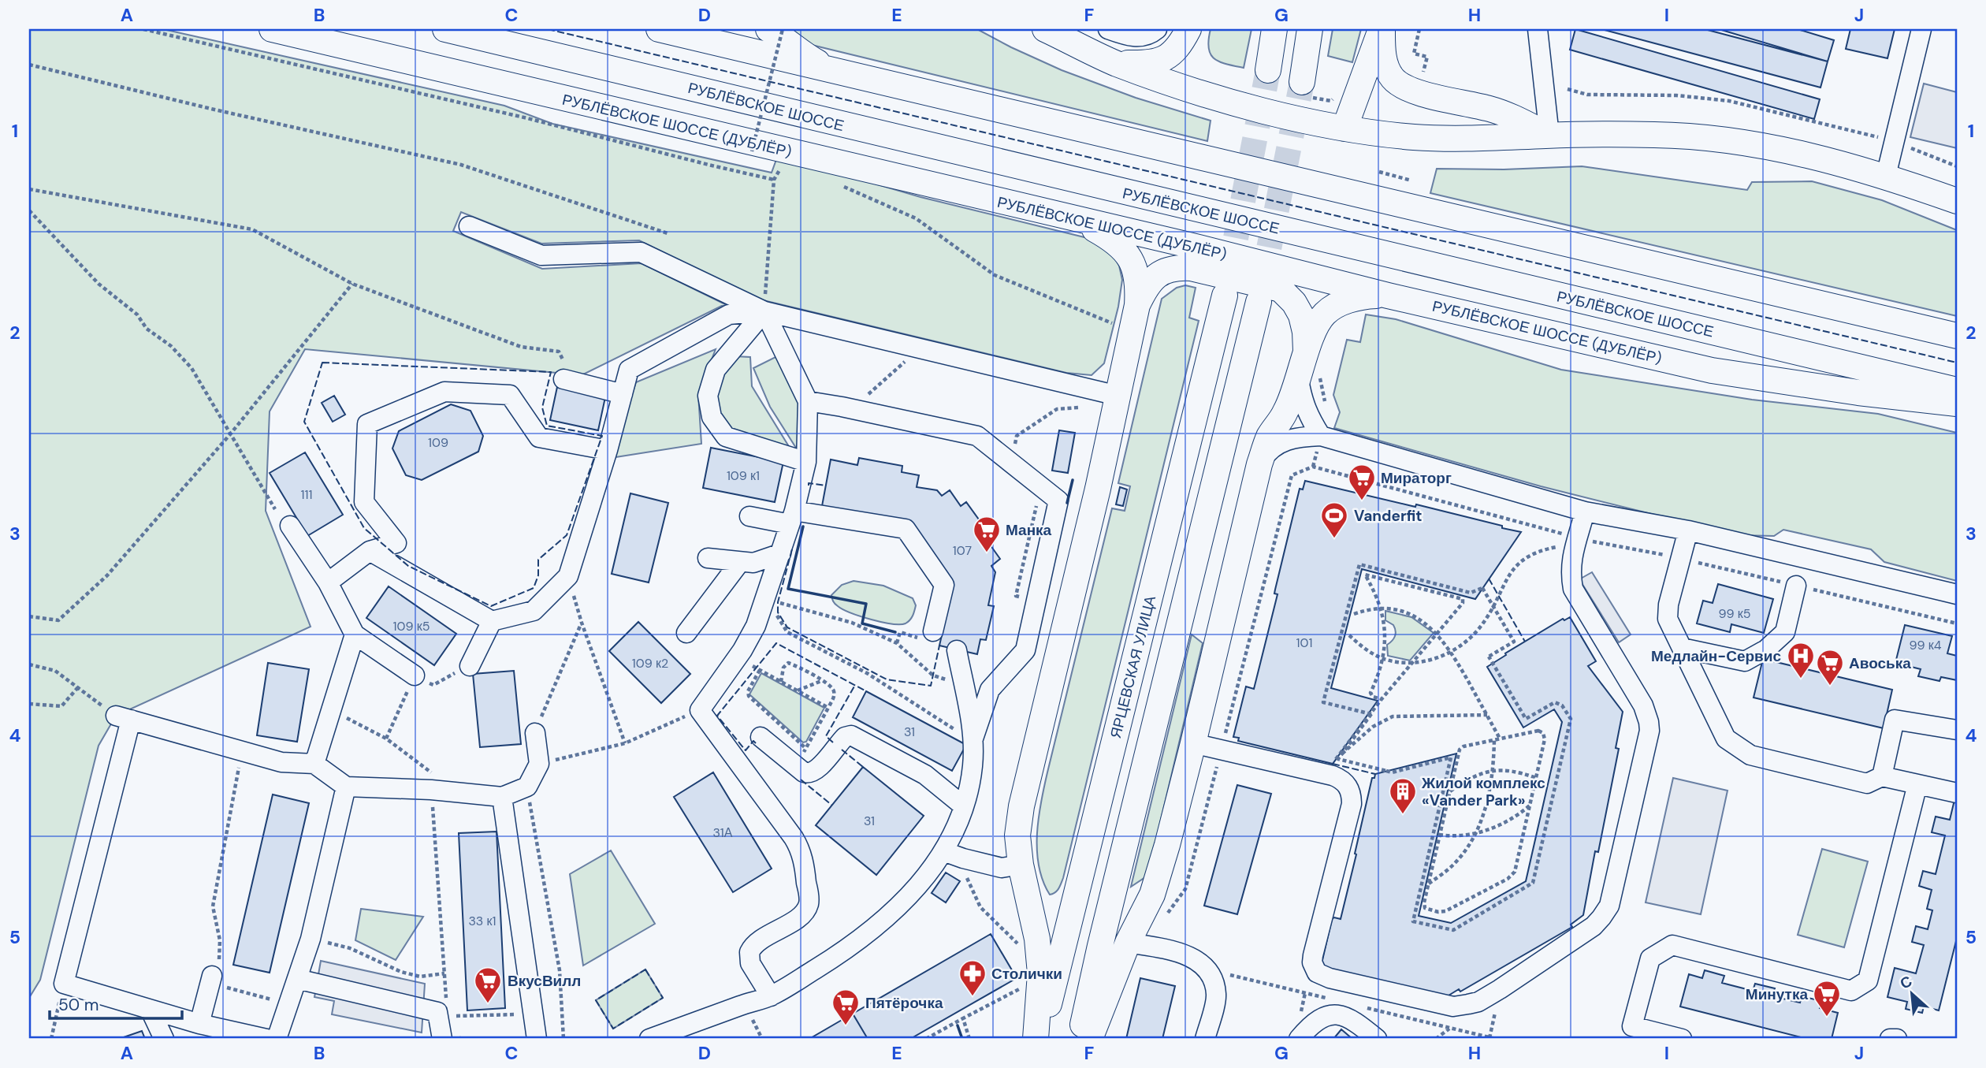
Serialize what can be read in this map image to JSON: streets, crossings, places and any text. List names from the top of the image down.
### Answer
{
  "streets": {
    "main road": ["РУБЛЁВСКОЕ ШОССЕ", "РУБЛЁВСКОЕ ШОССЕ (ДУБЛЁР)", "ЯРЦЕВСКАЯ УЛИЦА"]
  },
  "places": {
    "supermarket": [
      "Мираторг",
      "Манка",
      "Авоська",
      "ВкусВилл",
      "Минутка",
      "Пятёрочка"
    ],
    "sports": ["Vanderfit"],
    "hospital": ["Медлайн-Сервис"],
    "building": ["Жилой комплекс «Vander Park»"],
    "pharmacy": ["Столички"]
  },
  "house_numbers": [
    "109",
    "109 к1",
    "111",
    "107",
    "99 к5",
    "109 к5",
    "101",
    "99 к4",
    "109 к2",
    "31",
    "31",
    "31А",
    "33 к1"
  ],
  "scale_bar": "50 m",
  "north": "top left",
  "grid": {
    "columns": [
      "A",
      "B",
      "C",
      "D",
      "E",
      "F",
      "G",
      "H",
      "I",
      "J"
    ],
    "rows": [
      "1",
      "2",
      "3",
      "4",
      "5"
    ]
  }
}
